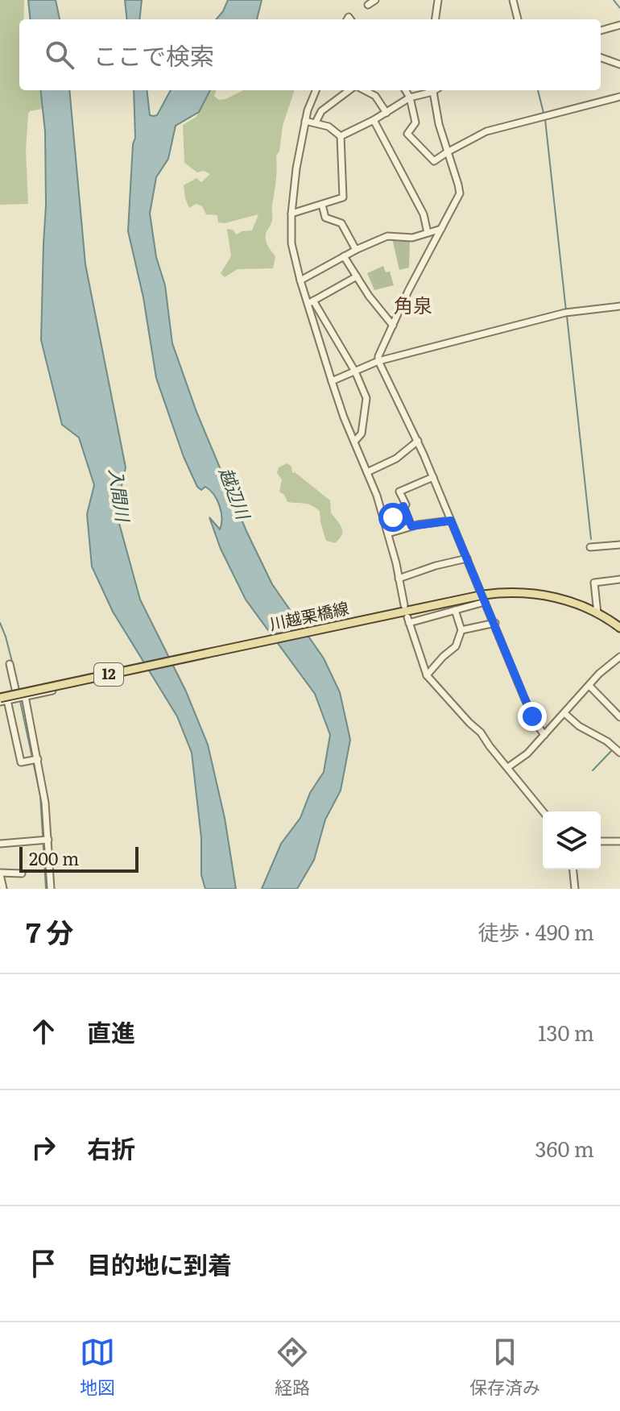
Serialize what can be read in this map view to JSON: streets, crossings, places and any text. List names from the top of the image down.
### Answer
{
  "streets": {
    "main road": ["川越栗橋線", "12"]
  },
  "districts": ["角泉"],
  "water": ["越辺川", "入間川"],
  "scale_bar": "200 m",
  "page": {
    "search": "ここで検索",
    "scale": "200 m",
    "heading": ["7 分", "徒歩 · 490 m"],
    "list": [
      ["直進", "130 m"],
      ["右折", "360 m"],
      "目的地に到着"
    ],
    "nav": ["地図", "経路", "保存済み"]
  }
}
